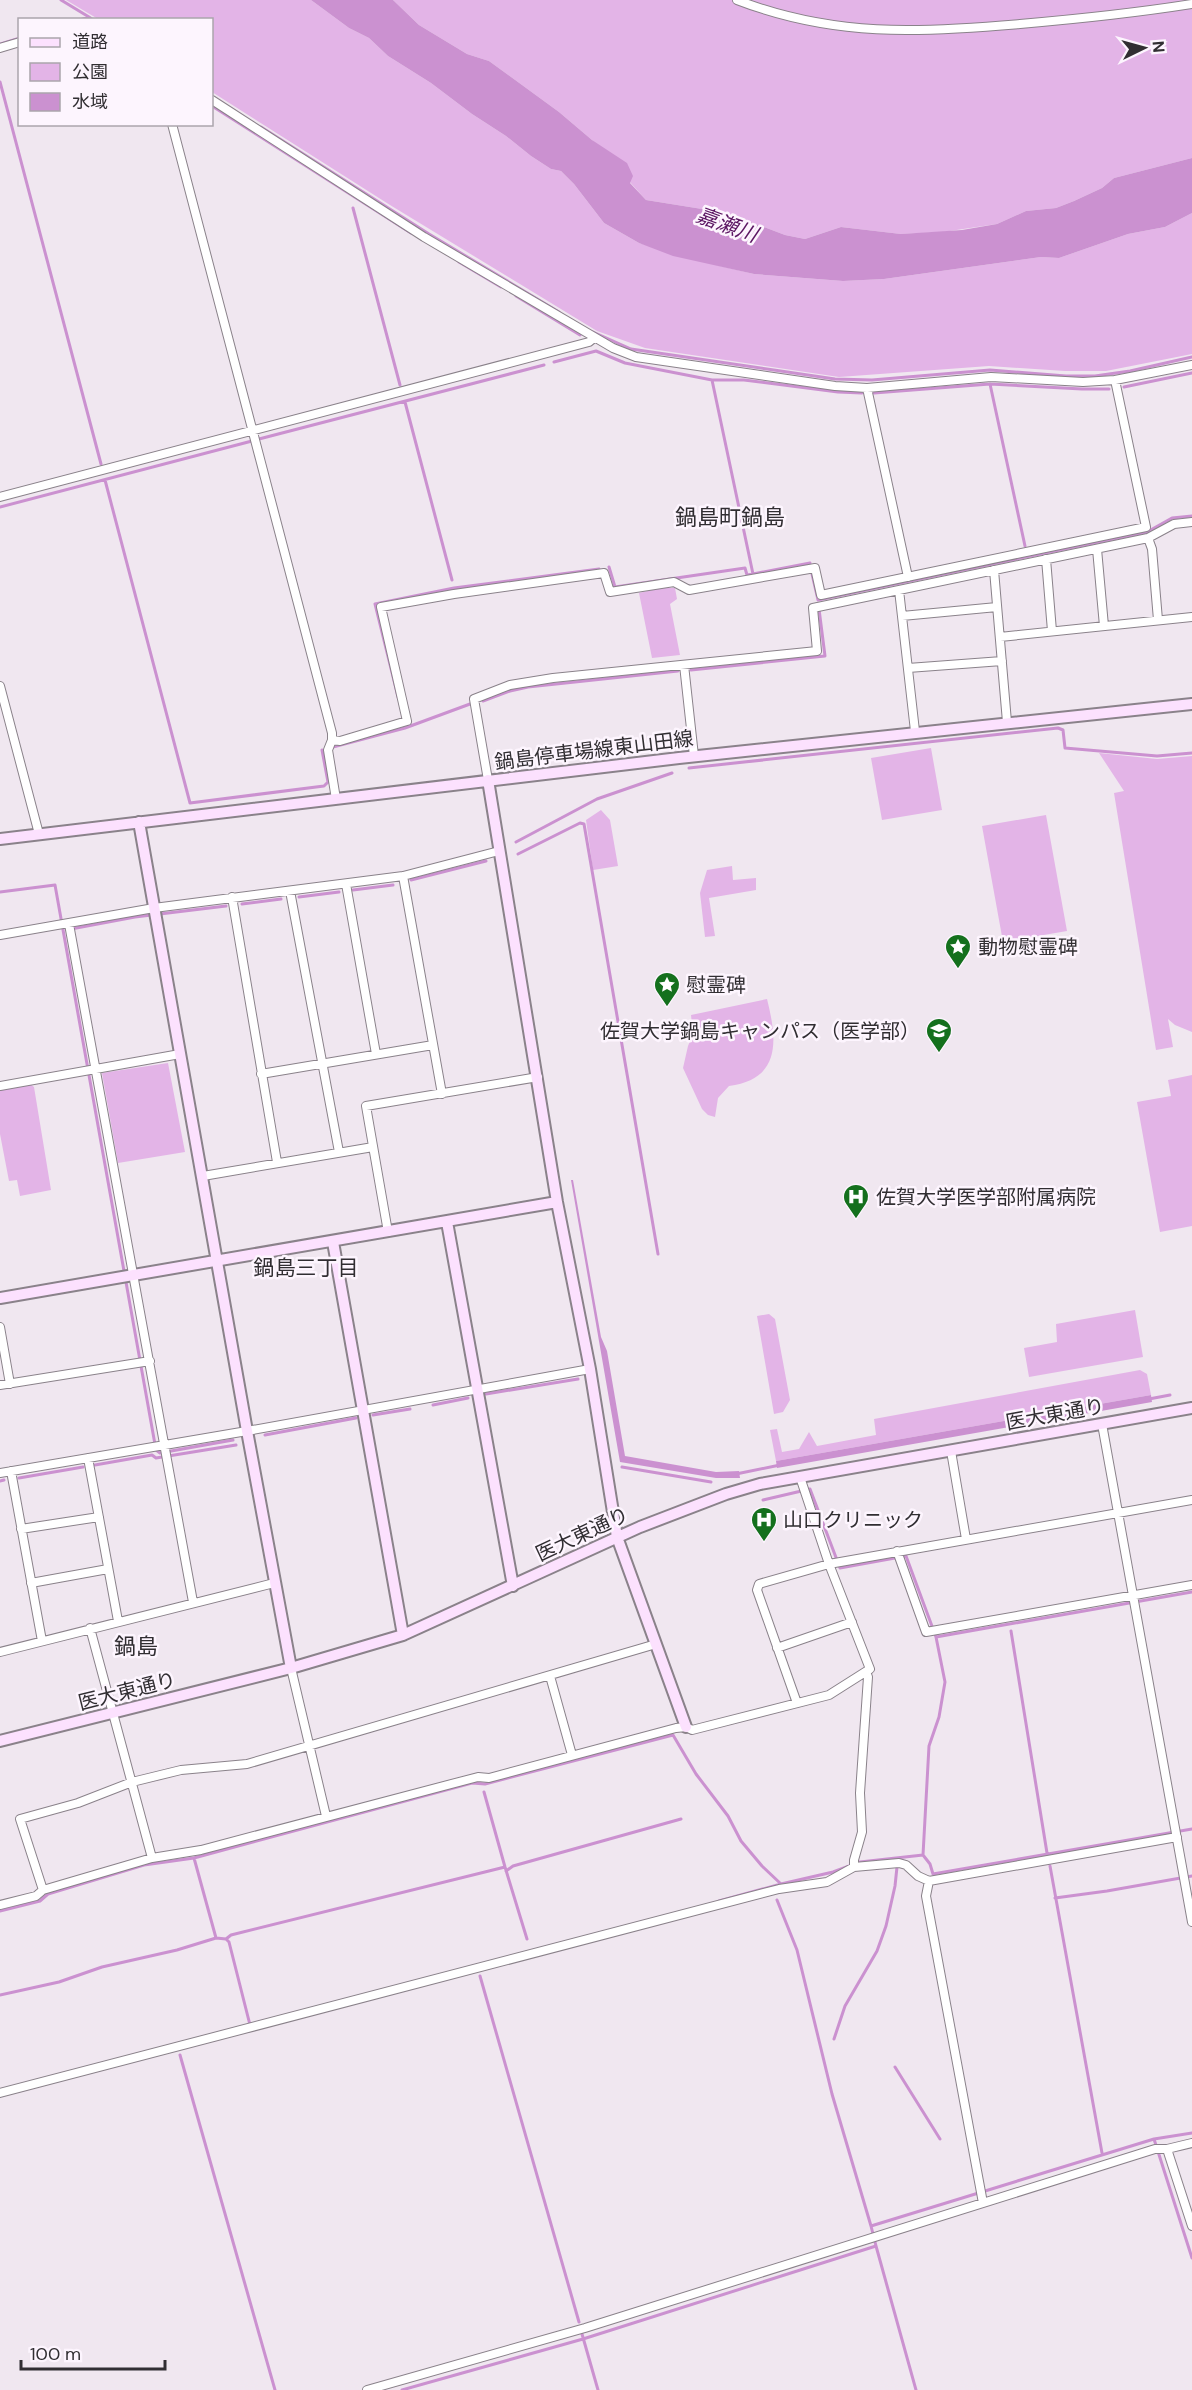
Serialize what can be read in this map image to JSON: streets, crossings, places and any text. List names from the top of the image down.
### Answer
{
  "streets": {
    "street": ["鍋島停車場線東山田線", "医大東通り"]
  },
  "districts": ["鍋島町鍋島", "鍋島三丁目", "鍋島"],
  "water": ["嘉瀬川"],
  "places": {
    "place": ["動物慰霊碑", "慰霊碑"],
    "school or university": ["佐賀大学鍋島キャンパス（医学部）"],
    "hospital": ["佐賀大学医学部附属病院", "山口クリニック"]
  },
  "legend": ["道路", "公園", "水域"],
  "scale_bar": "100 m",
  "north": "right"
}
